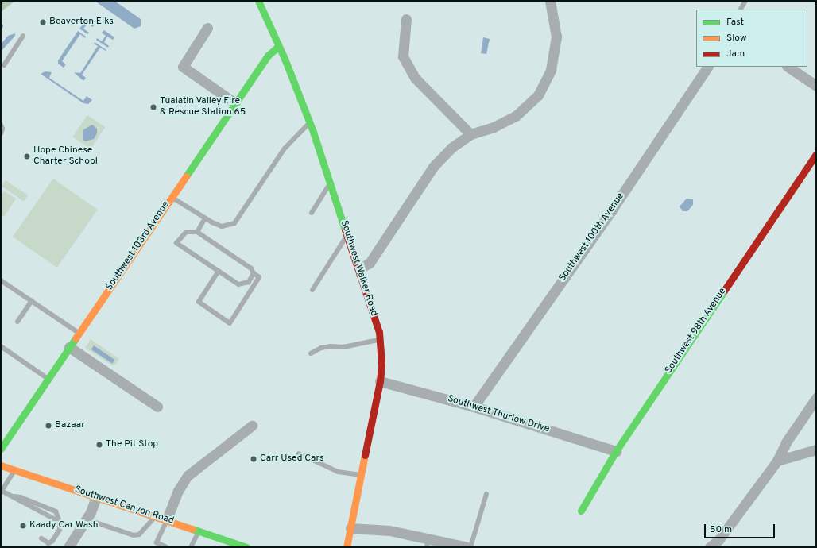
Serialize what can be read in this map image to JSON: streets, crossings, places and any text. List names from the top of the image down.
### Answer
{
  "streets": {
    "street": [
      "Southwest 100th Avenue",
      "Southwest 103rd Avenue",
      "Southwest Walker Road",
      "Southwest 98th Avenue",
      "Southwest Thurlow Drive",
      "Southwest Canyon Road"
    ]
  },
  "crossings": [
    ["Southwest 100th Avenue", "Southwest Thurlow Drive"],
    ["Southwest 103rd Avenue", "Southwest Walker Road"],
    ["Southwest Walker Road", "Southwest Thurlow Drive"],
    ["Southwest 98th Avenue", "Southwest Thurlow Drive"]
  ],
  "places": [
    "Beaverton Elks",
    "Tualatin Valley Fire & Rescue Station 65",
    "Hope Chinese Charter School",
    "Bazaar",
    "The Pit Stop",
    "Carr Used Cars",
    "Kaady Car Wash"
  ],
  "legend": ["Fast", "Slow", "Jam"],
  "scale_bar": "50 m"
}
